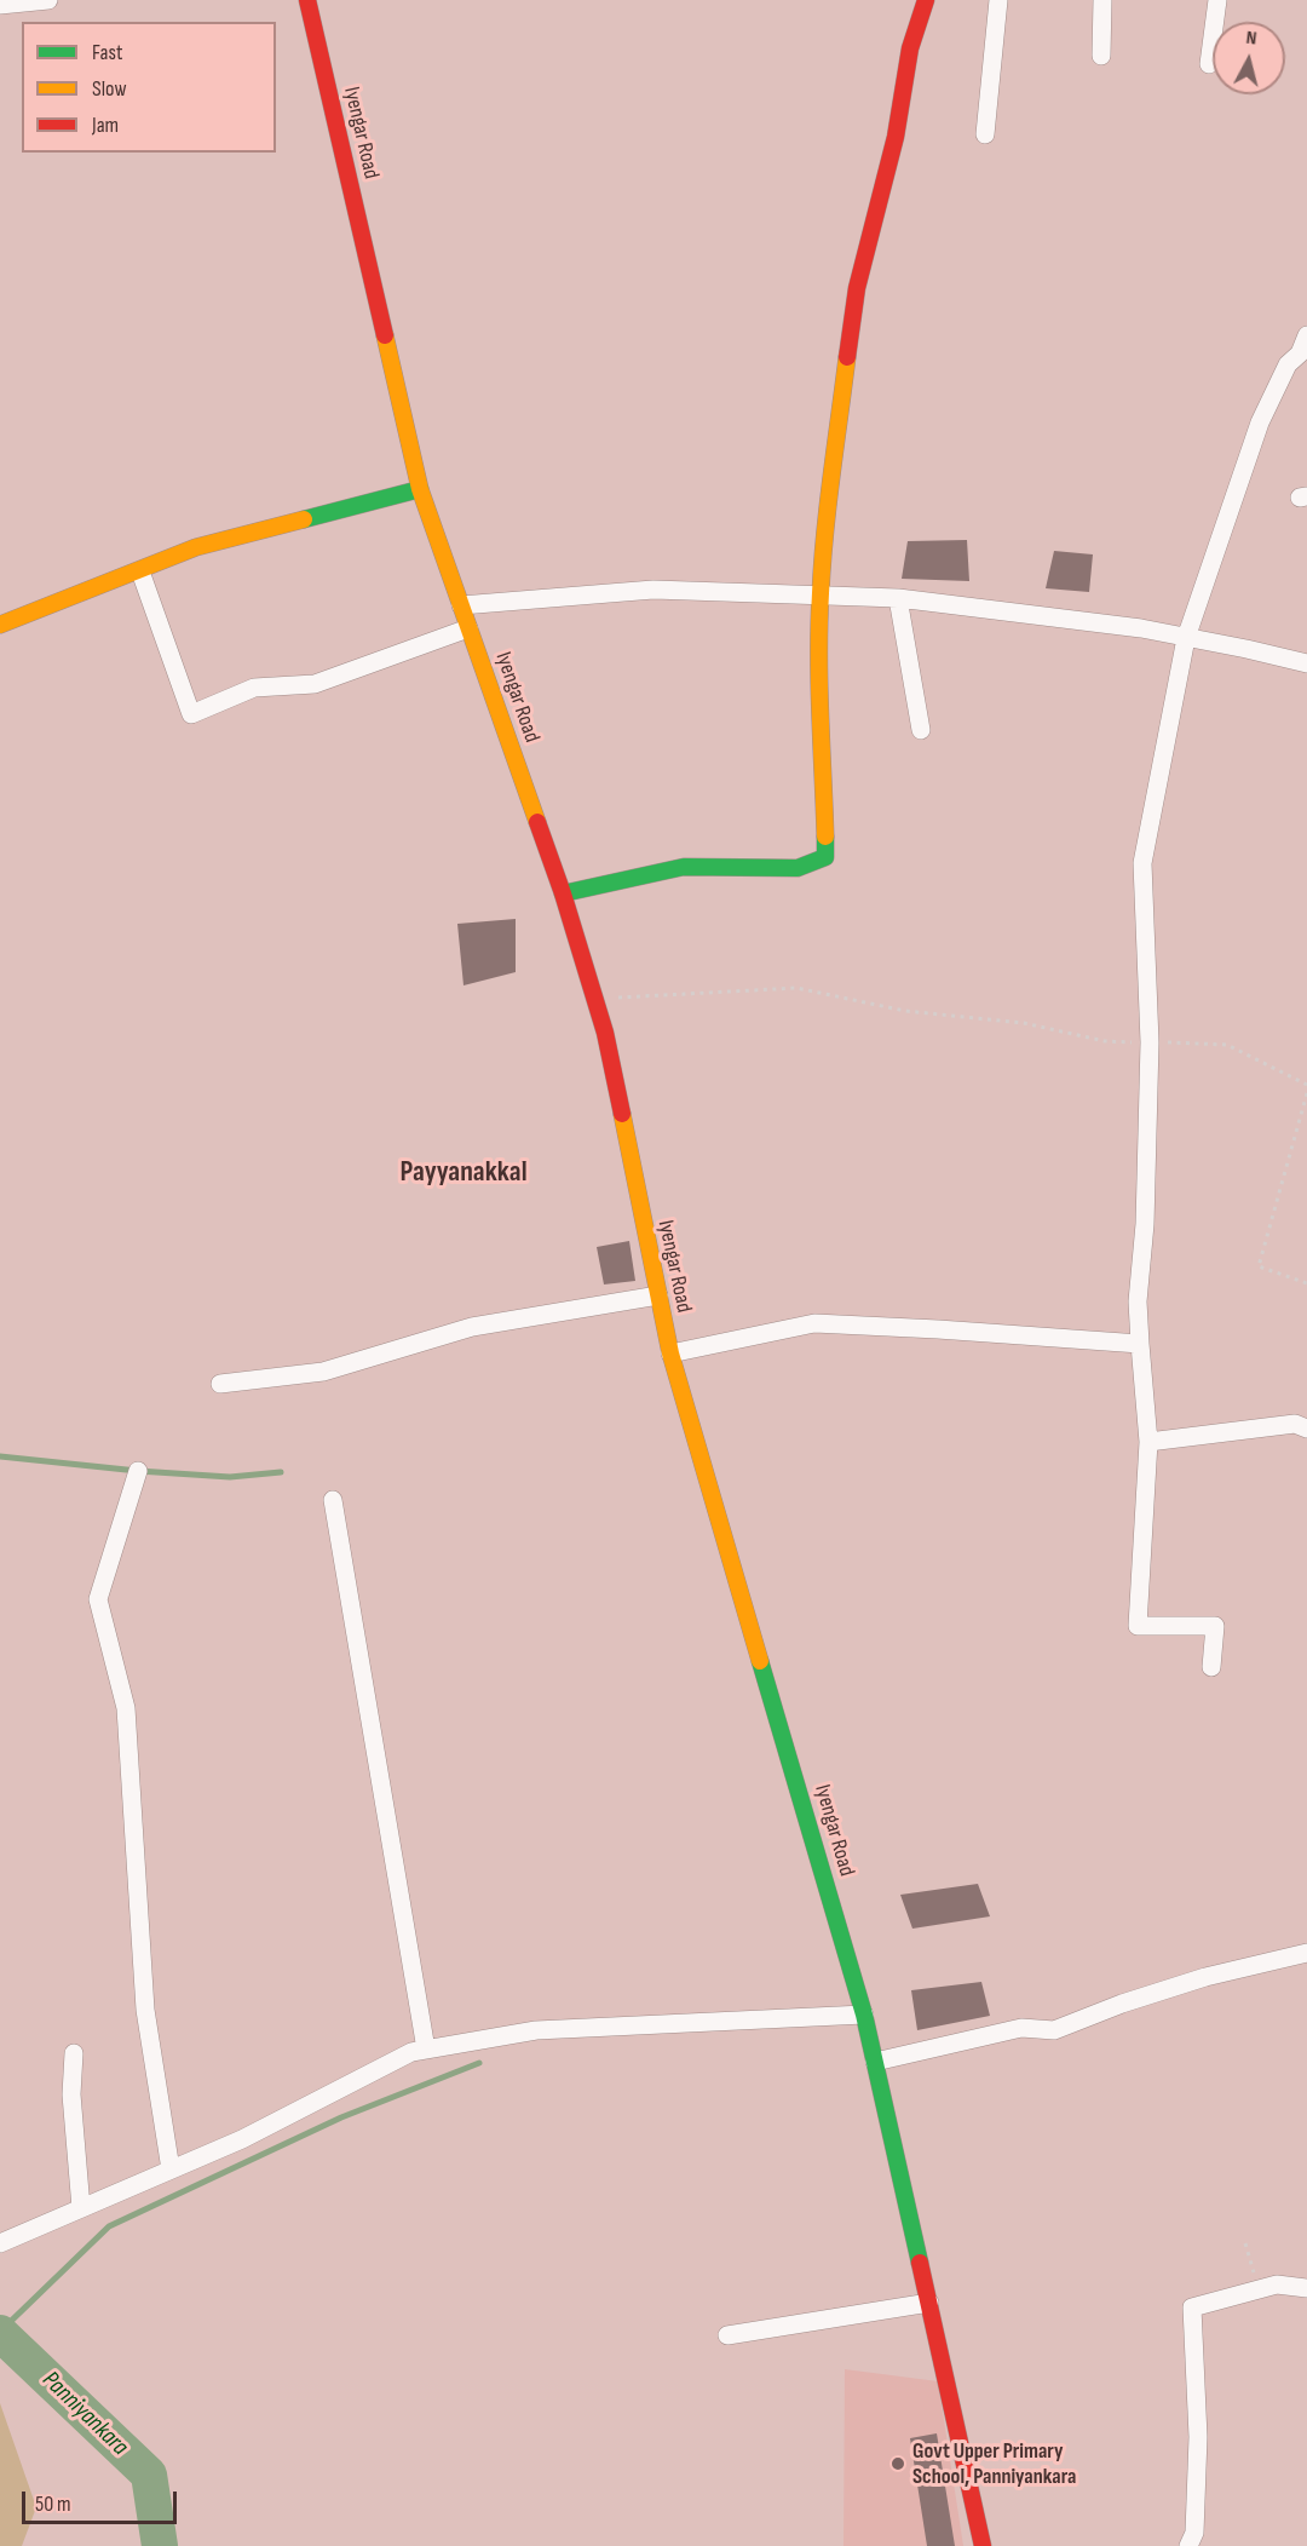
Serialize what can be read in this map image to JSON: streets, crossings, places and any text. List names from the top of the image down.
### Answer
{
  "streets": {
    "main road": ["Iyengar Road"]
  },
  "districts": ["Payyanakkal"],
  "water": ["Panniyankara"],
  "places": ["Govt Upper Primary School, Panniyankara"],
  "legend": ["Fast", "Slow", "Jam"],
  "scale_bar": "50 m",
  "north": "top"
}
